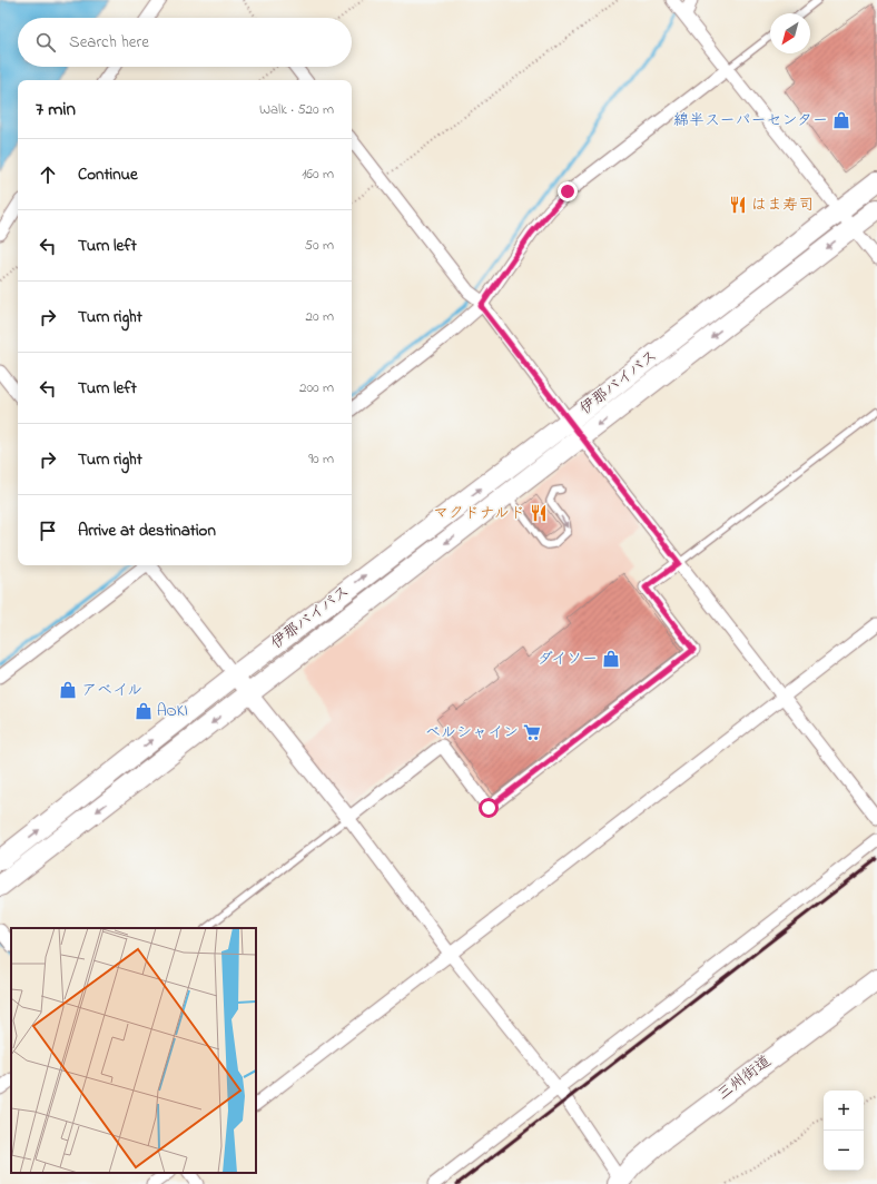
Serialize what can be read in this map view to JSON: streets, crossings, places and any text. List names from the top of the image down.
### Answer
{
  "streets": {
    "highway": ["伊那バイパス", "三州街道"]
  },
  "places": {
    "shop": [
      "綿半スーパーセンター",
      "ダイソー",
      "アベイル",
      "AOKI"
    ],
    "restaurant": ["はま寿司", "マクドナルド"],
    "supermarket": ["ベルシャイン"]
  },
  "north": "bottom left",
  "page": {
    "search": "Search here",
    "heading": ["7 min", "Walk · 520 m"],
    "list": [
      ["Continue", "160 m"],
      ["Turn left", "50 m"],
      ["Turn right", "20 m"],
      ["Turn left", "200 m"],
      ["Turn right", "90 m"],
      "Arrive at destination"
    ],
    "map_buttons": ["+", "−"]
  }
}
